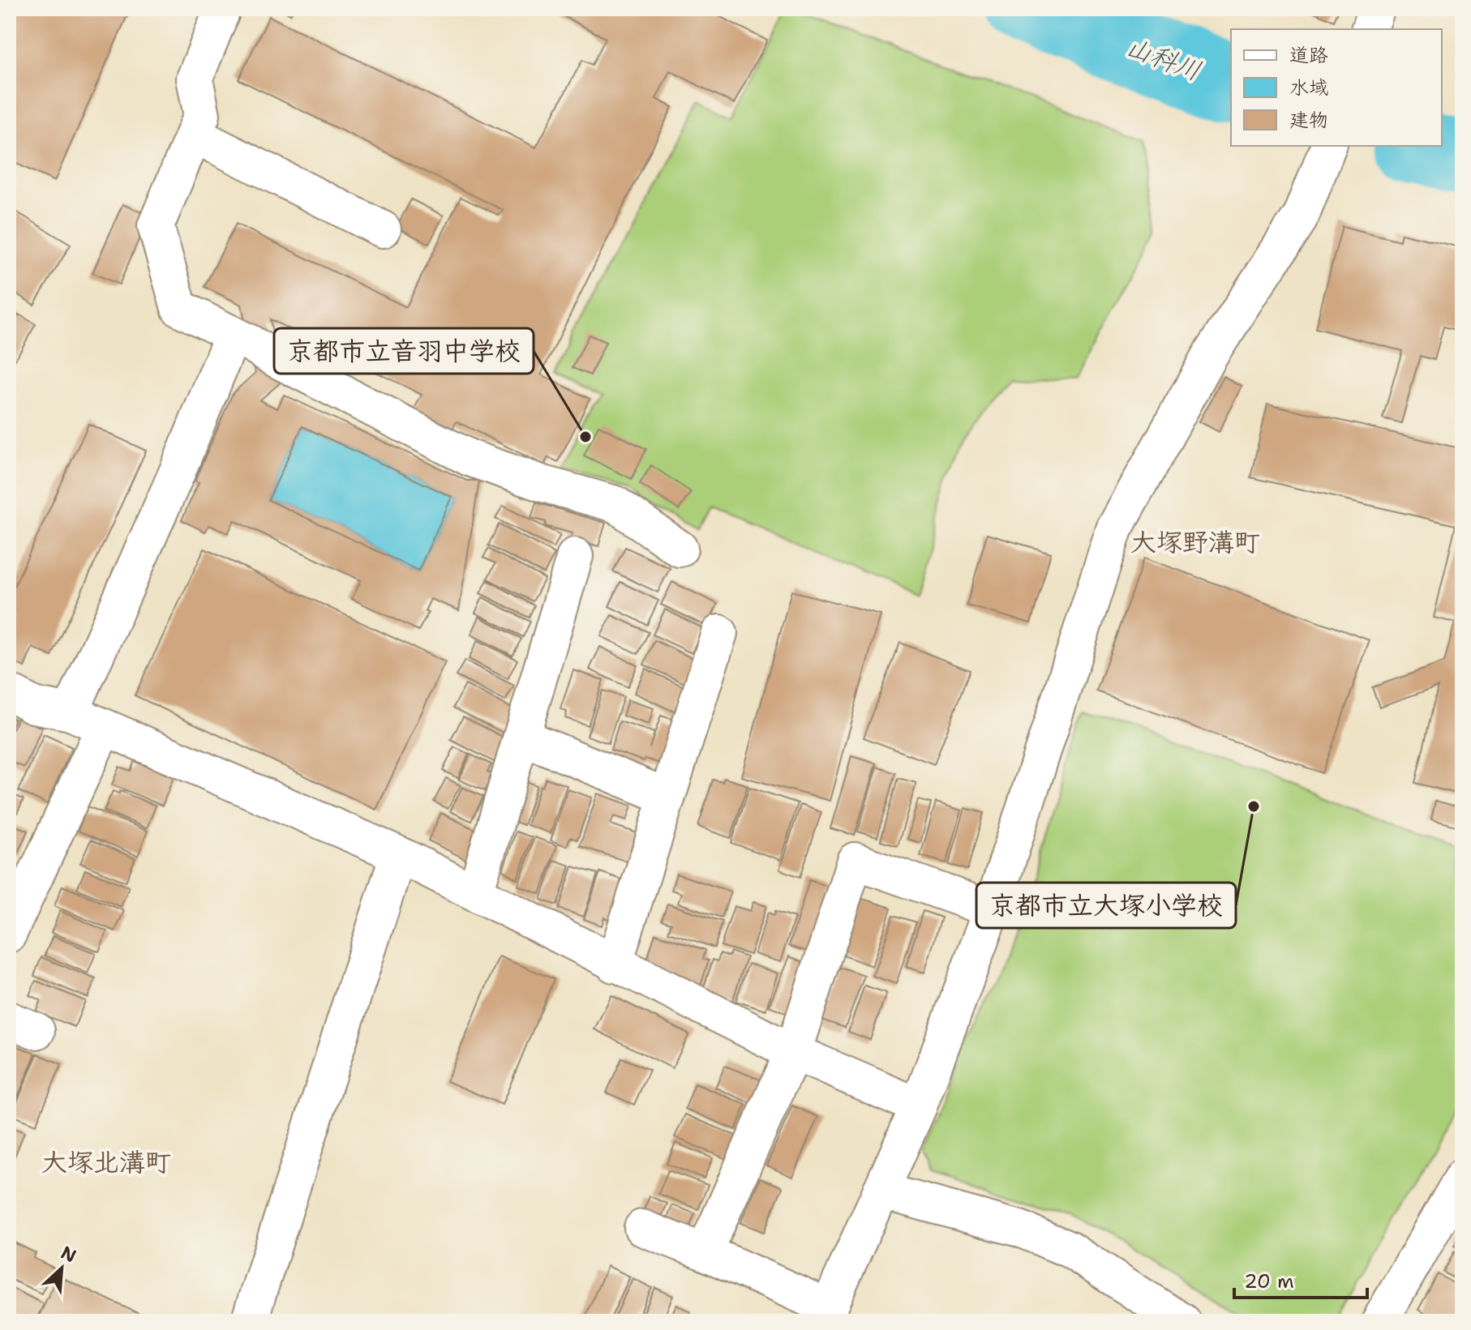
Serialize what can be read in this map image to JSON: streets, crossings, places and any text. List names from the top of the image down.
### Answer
{
  "districts": ["大塚野溝町", "大塚北溝町"],
  "water": ["山科川"],
  "places": ["京都市立音羽中学校", "京都市立大塚小学校"],
  "legend": ["道路", "水域", "建物"],
  "scale_bar": "20 m",
  "north": "top right"
}
